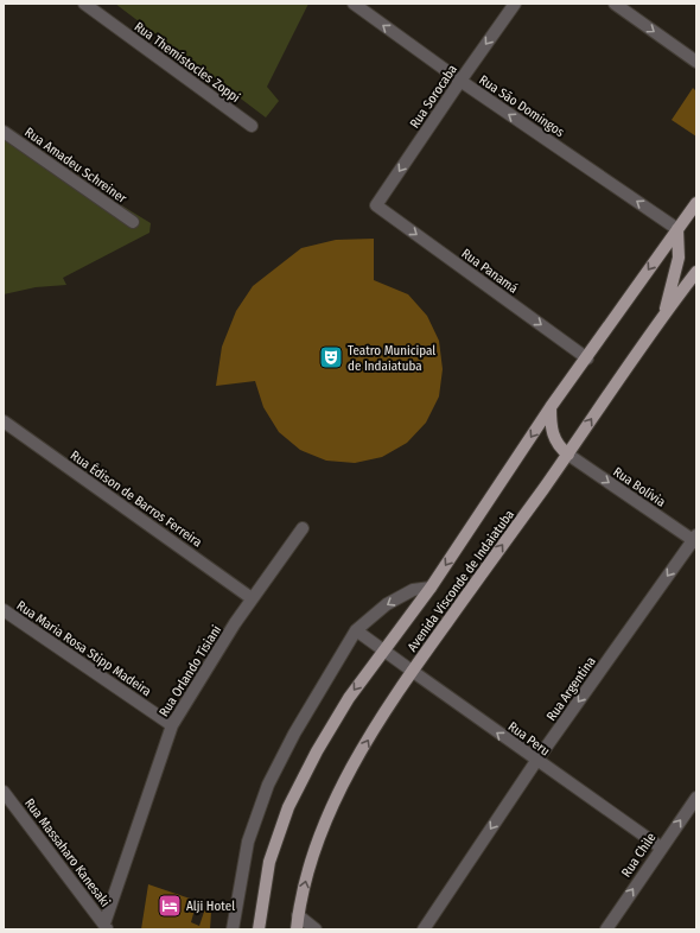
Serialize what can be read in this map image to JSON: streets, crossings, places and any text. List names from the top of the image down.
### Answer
{
  "streets": {
    "main road": ["Avenida Visconde de Indaiatuba"],
    "street": [
      "Rua Themístocles Zoppi",
      "Rua Sorocaba",
      "Rua São Domingos",
      "Rua Amadeu Schreiner",
      "Rua Panamá",
      "Rua Bolívia",
      "Rua Édison de Barros Ferreira",
      "Rua Maria Rosa Stipp Madeira",
      "Rua Orlando Tisiani",
      "Rua Argentina",
      "Rua Peru",
      "Rua Massaharo Kanesaki",
      "Rua Chile"
    ]
  },
  "crossings": [
    ["Rua Sorocaba", "Rua São Domingos"],
    ["Rua Sorocaba", "Rua Panamá"],
    ["Rua São Domingos", "Avenida Visconde de Indaiatuba"],
    ["Rua Panamá", "Avenida Visconde de Indaiatuba"],
    ["Rua Bolívia", "Avenida Visconde de Indaiatuba"],
    ["Rua Bolívia", "Rua Argentina"],
    ["Rua Édison de Barros Ferreira", "Rua Orlando Tisiani"],
    ["Avenida Visconde de Indaiatuba", "Rua Peru"],
    ["Rua Maria Rosa Stipp Madeira", "Rua Orlando Tisiani"],
    ["Rua Orlando Tisiani", "Rua Massaharo Kanesaki"],
    ["Rua Argentina", "Rua Peru"],
    ["Rua Peru", "Rua Chile"]
  ],
  "one_way": [
    "Rua Sorocaba",
    "Rua São Domingos",
    "Rua Panamá",
    "Rua Bolívia",
    "Rua Argentina",
    "Rua Peru",
    "Rua Chile"
  ],
  "places": {
    "theatre": ["Teatro Municipal de Indaiatuba"],
    "hotel": ["Alji Hotel"]
  }
}
